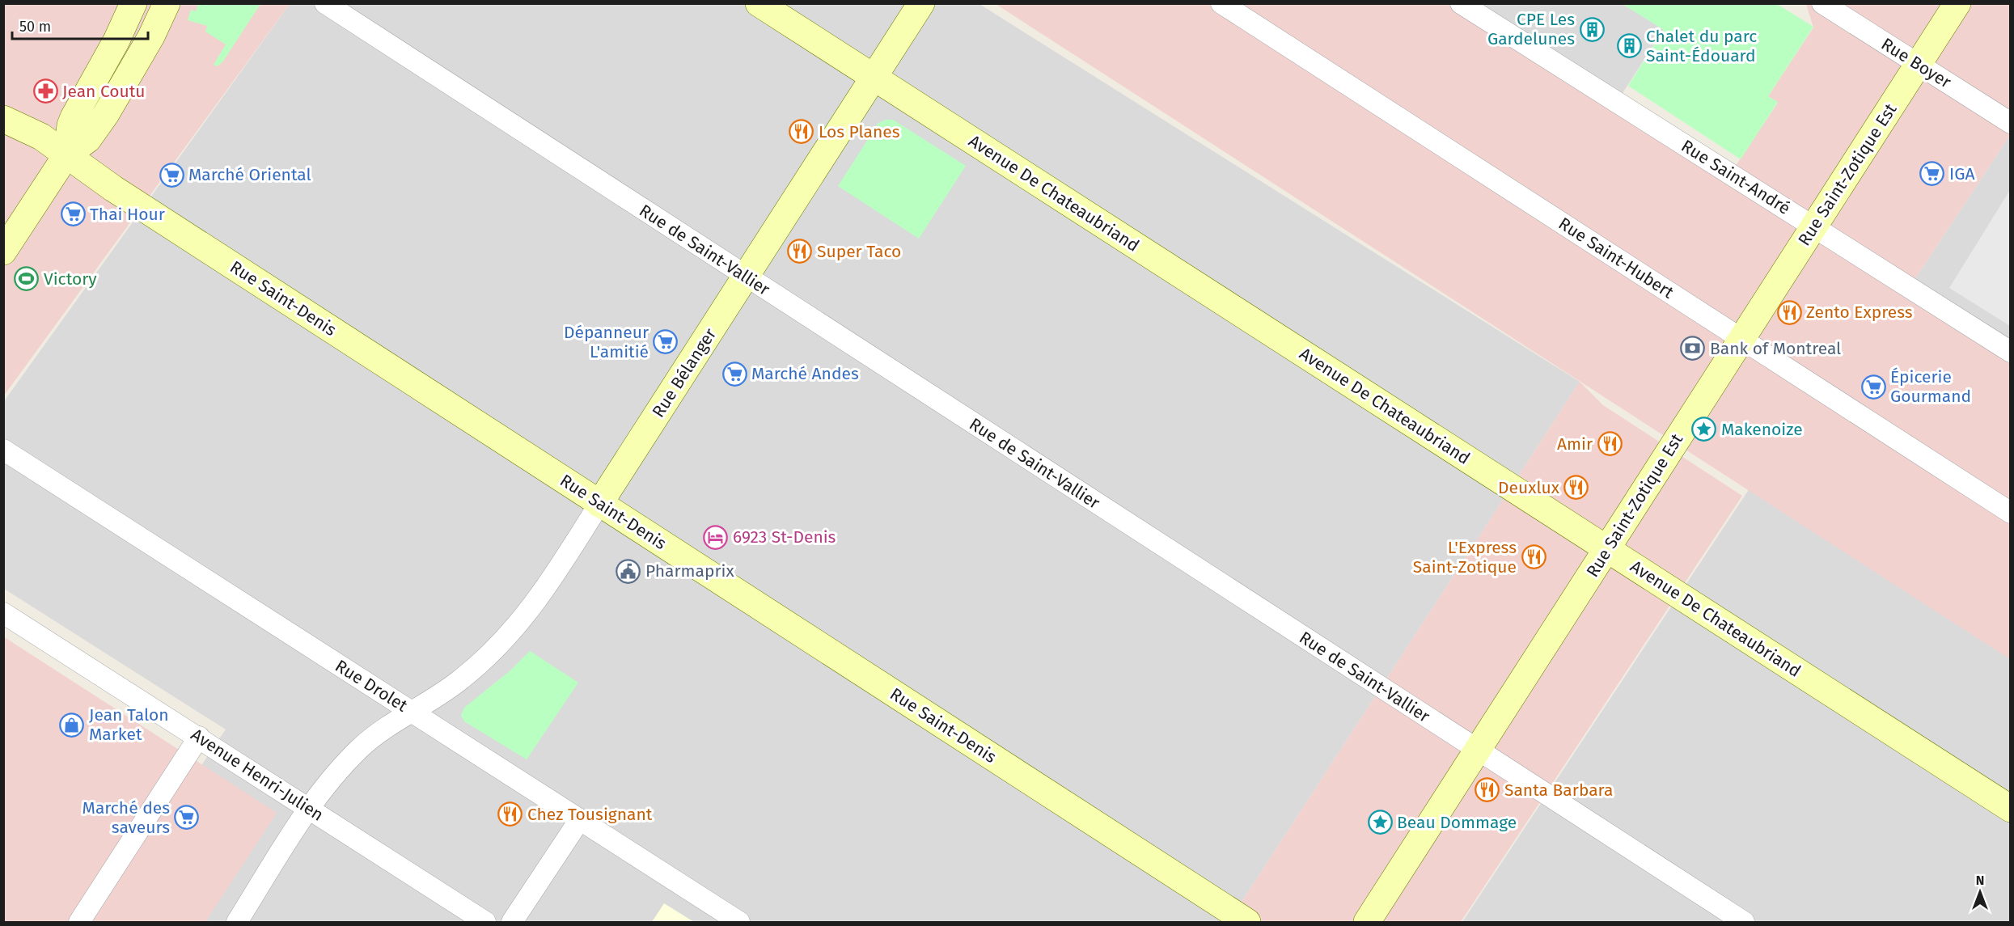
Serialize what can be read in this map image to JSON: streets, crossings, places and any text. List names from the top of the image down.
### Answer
{
  "streets": {
    "street": [
      "Rue Boyer",
      "Rue Saint-Zotique Est",
      "Rue Saint-André",
      "Avenue De Chateaubriand",
      "Rue de Saint-Vallier",
      "Rue Saint-Hubert",
      "Rue Saint-Denis",
      "Rue Bélanger",
      "Rue Drolet",
      "Avenue Henri-Julien"
    ]
  },
  "crossings": [
    ["Rue Boyer", "Rue Saint-Zotique Est"],
    ["Rue Saint-Zotique Est", "Rue Saint-André"],
    ["Rue Saint-Zotique Est", "Avenue De Chateaubriand"],
    ["Rue Saint-Zotique Est", "Rue de Saint-Vallier"],
    ["Rue Saint-Zotique Est", "Rue Saint-Hubert"],
    ["Avenue De Chateaubriand", "Rue Bélanger"],
    ["Rue de Saint-Vallier", "Rue Bélanger"],
    ["Rue Saint-Denis", "Rue Bélanger"],
    ["Rue Bélanger", "Rue Drolet"],
    ["Rue Bélanger", "Avenue Henri-Julien"]
  ],
  "places": {
    "building": ["CPE Les Gardelunes", "Chalet du parc Saint-Édouard"],
    "pharmacy": ["Jean Coutu"],
    "restaurant": [
      "Los Planes",
      "Super Taco",
      "Zento Express",
      "Amir",
      "Deuxlux",
      "L'Express Saint-Zotique",
      "Santa Barbara",
      "Chez Tousignant"
    ],
    "supermarket": [
      "IGA",
      "Marché Oriental",
      "Thai Hour",
      "Dépanneur L'amitié",
      "Marché Andes",
      "Épicerie Gourmand",
      "Marché des saveurs"
    ],
    "sports": ["Victory"],
    "bank": ["Bank of Montreal"],
    "place": ["Makenoize", "Beau Dommage"],
    "hotel": ["6923 St-Denis"],
    "public building": ["Pharmaprix"],
    "shop": ["Jean Talon Market"]
  },
  "scale_bar": "50 m",
  "north": "top"
}
